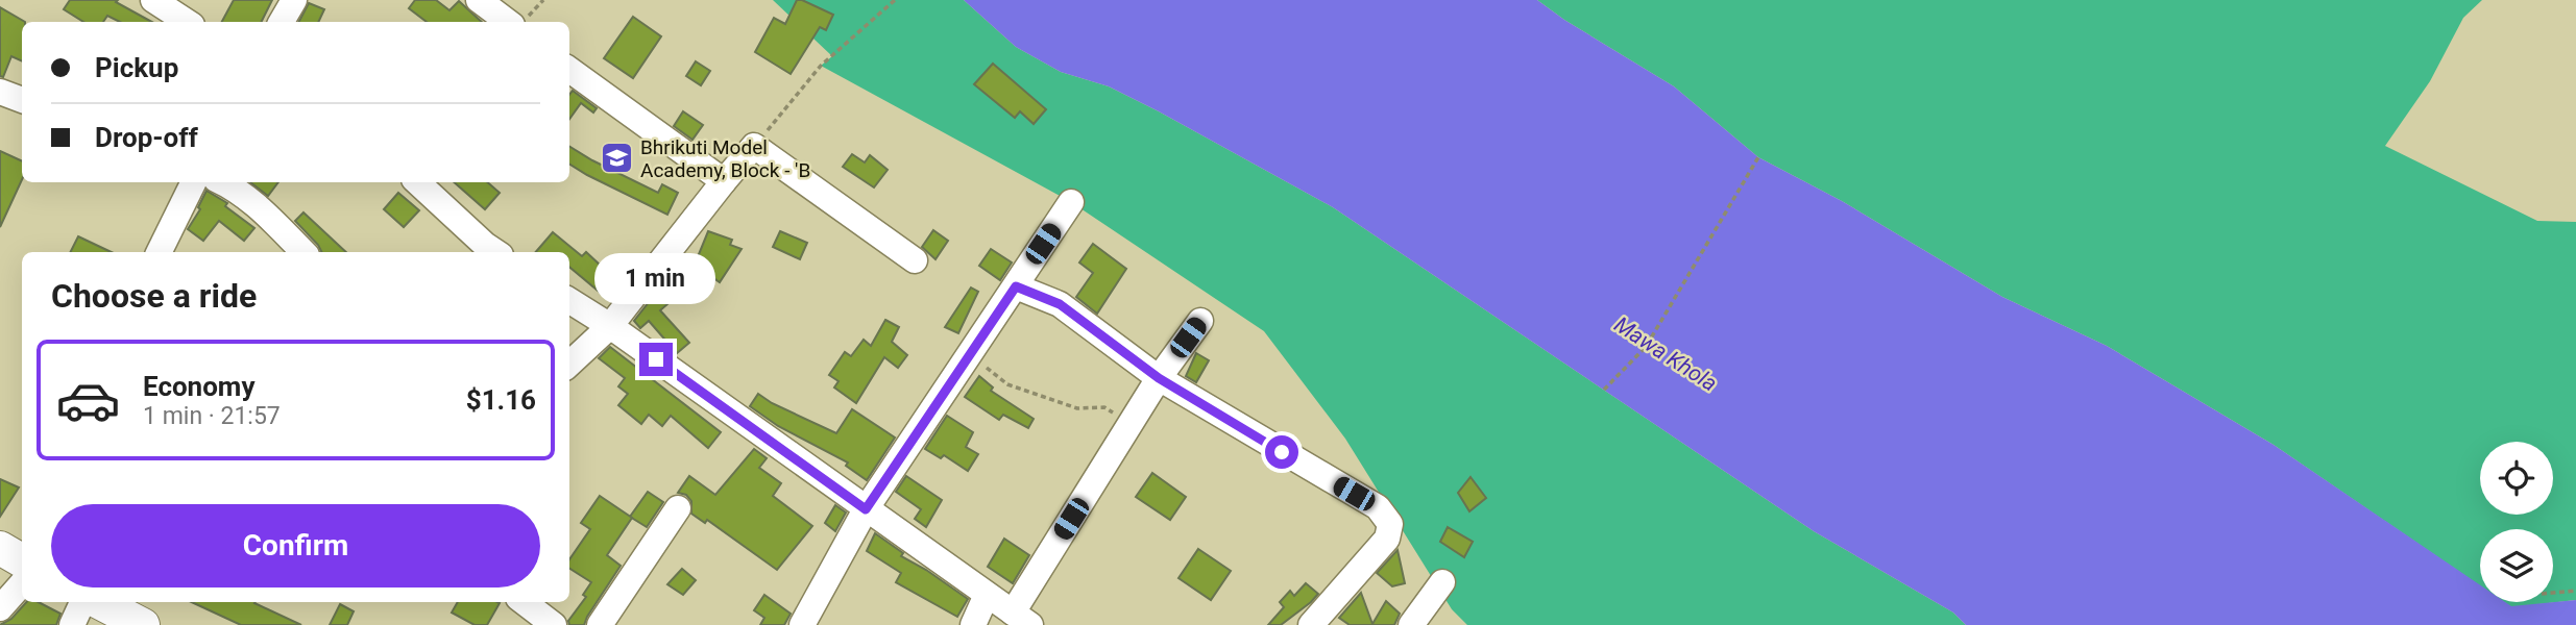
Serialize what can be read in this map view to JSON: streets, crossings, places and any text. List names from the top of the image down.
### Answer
{
  "water": ["Mawa Khola"],
  "places": {
    "school or university": ["Bhrikuti Model Academy, Block - 'B"]
  },
  "page": {
    "banner": ["Pickup", "Drop-off"],
    "heading": "Choose a ride",
    "bubble": "1 min",
    "list": [
      {
        "name": "Economy",
        "note": "1 min · 21:57",
        "value": "$1.16"
      }
    ],
    "buttons": "Confirm"
  }
}
